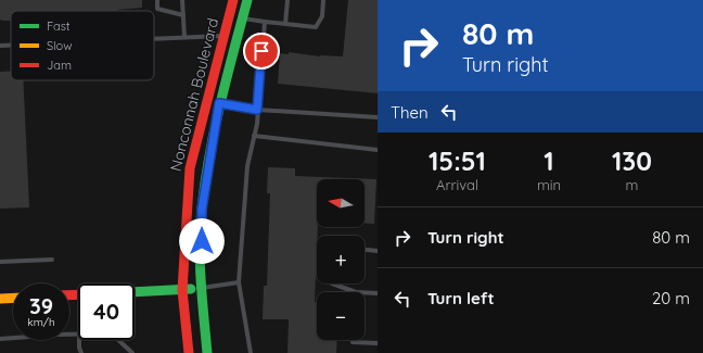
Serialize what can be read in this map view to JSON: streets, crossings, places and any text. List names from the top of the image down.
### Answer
{
  "streets": {
    "street": ["Nonconnah Boulevard"]
  },
  "legend": ["Fast", "Slow", "Jam"],
  "north": "left",
  "page": {
    "turn": ["80 m", "Turn right"],
    "then": "Then",
    "eta": [
      "15:51",
      "Arrival",
      "1",
      "min",
      "130",
      "m"
    ],
    "map_buttons": ["+", "−"],
    "list": [
      {
        "name": "Turn right",
        "value": "80 m"
      },
      {
        "name": "Turn left",
        "value": "20 m"
      }
    ],
    "speed": "39 km/h",
    "limit": "40"
  }
}
